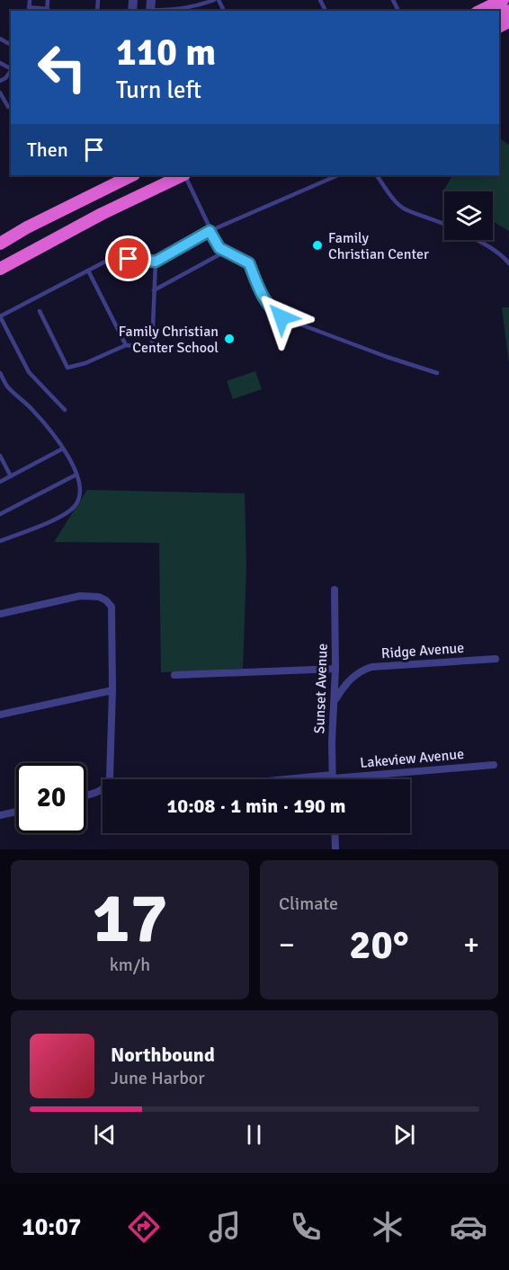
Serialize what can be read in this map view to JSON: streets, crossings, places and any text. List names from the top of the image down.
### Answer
{
  "streets": {
    "street": ["Ridge Avenue", "Sunset Avenue", "Lakeview Avenue"]
  },
  "crossings": [
    ["Ridge Avenue", "Sunset Avenue"],
    ["Sunset Avenue", "Lakeview Avenue"]
  ],
  "places": ["Family Christian Center", "Family Christian Center School"],
  "page": {
    "turn": ["110 m", "Turn left"],
    "then": "Then",
    "limit": "20",
    "trip": "10:08 · 1 min · 190 m",
    "tile": [
      ["17", "km/h"],
      "Climate"
    ],
    "heat": ["−", "20°", "+"],
    "song": ["Northbound", "June Harbor"],
    "tabs": "10:07"
  }
}
